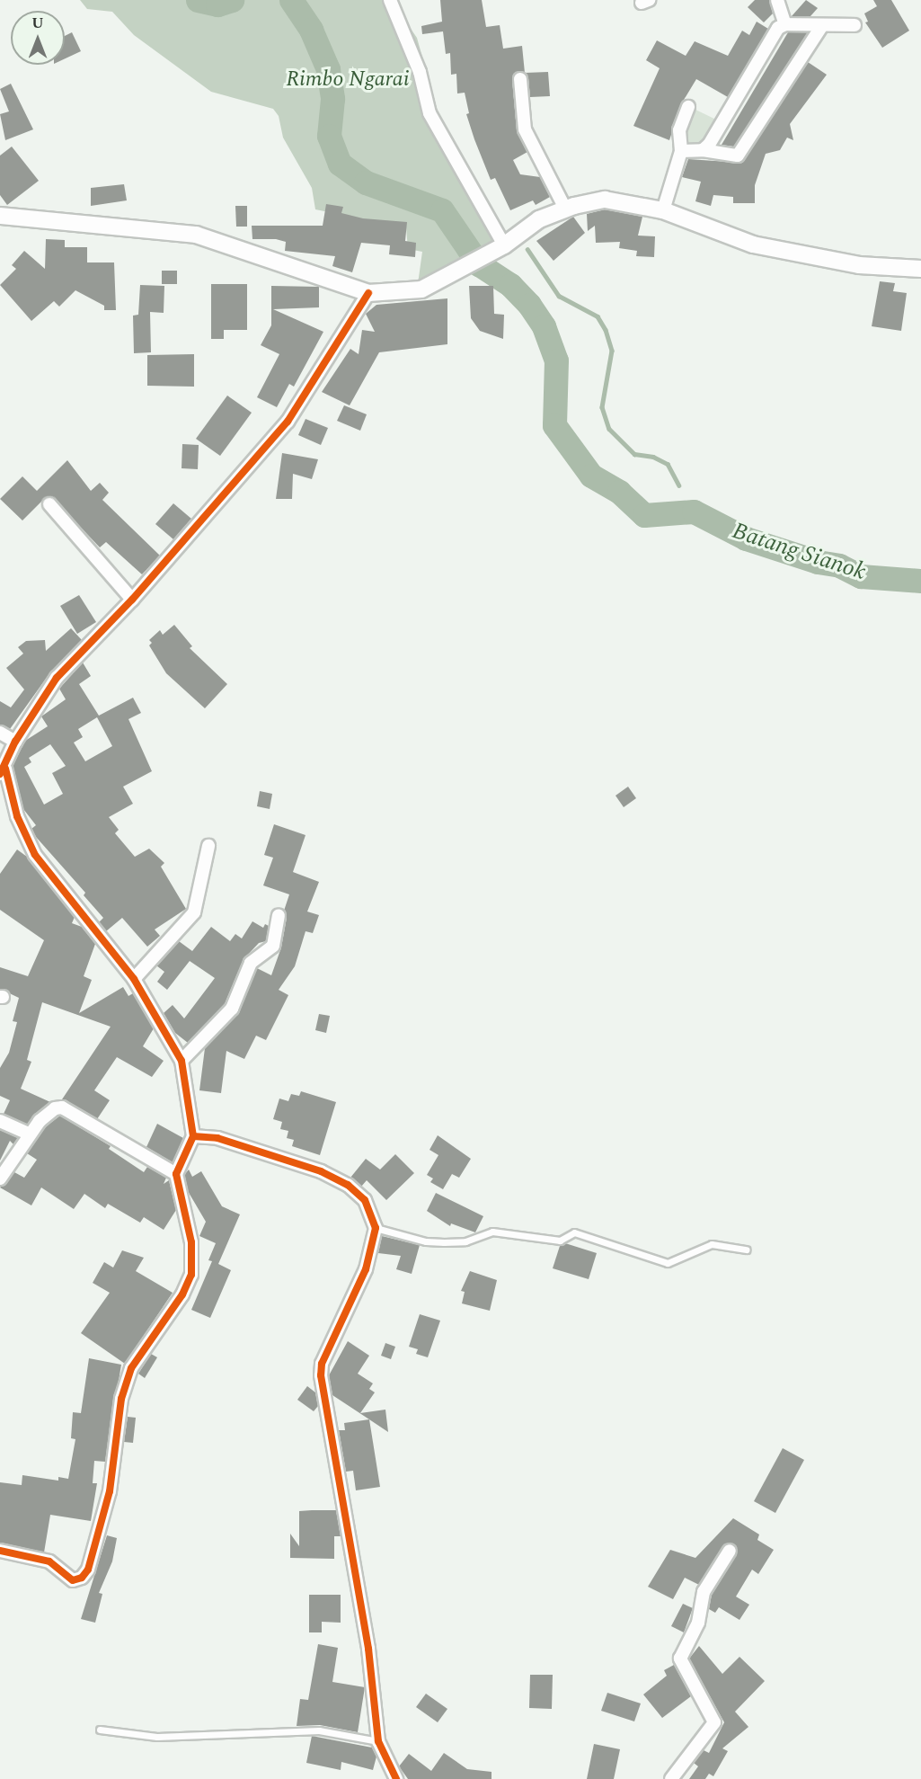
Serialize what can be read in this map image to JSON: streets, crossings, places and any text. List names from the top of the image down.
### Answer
{
  "water": ["Batang Sianok"],
  "parks": ["Rimbo Ngarai"],
  "north": "top"
}
